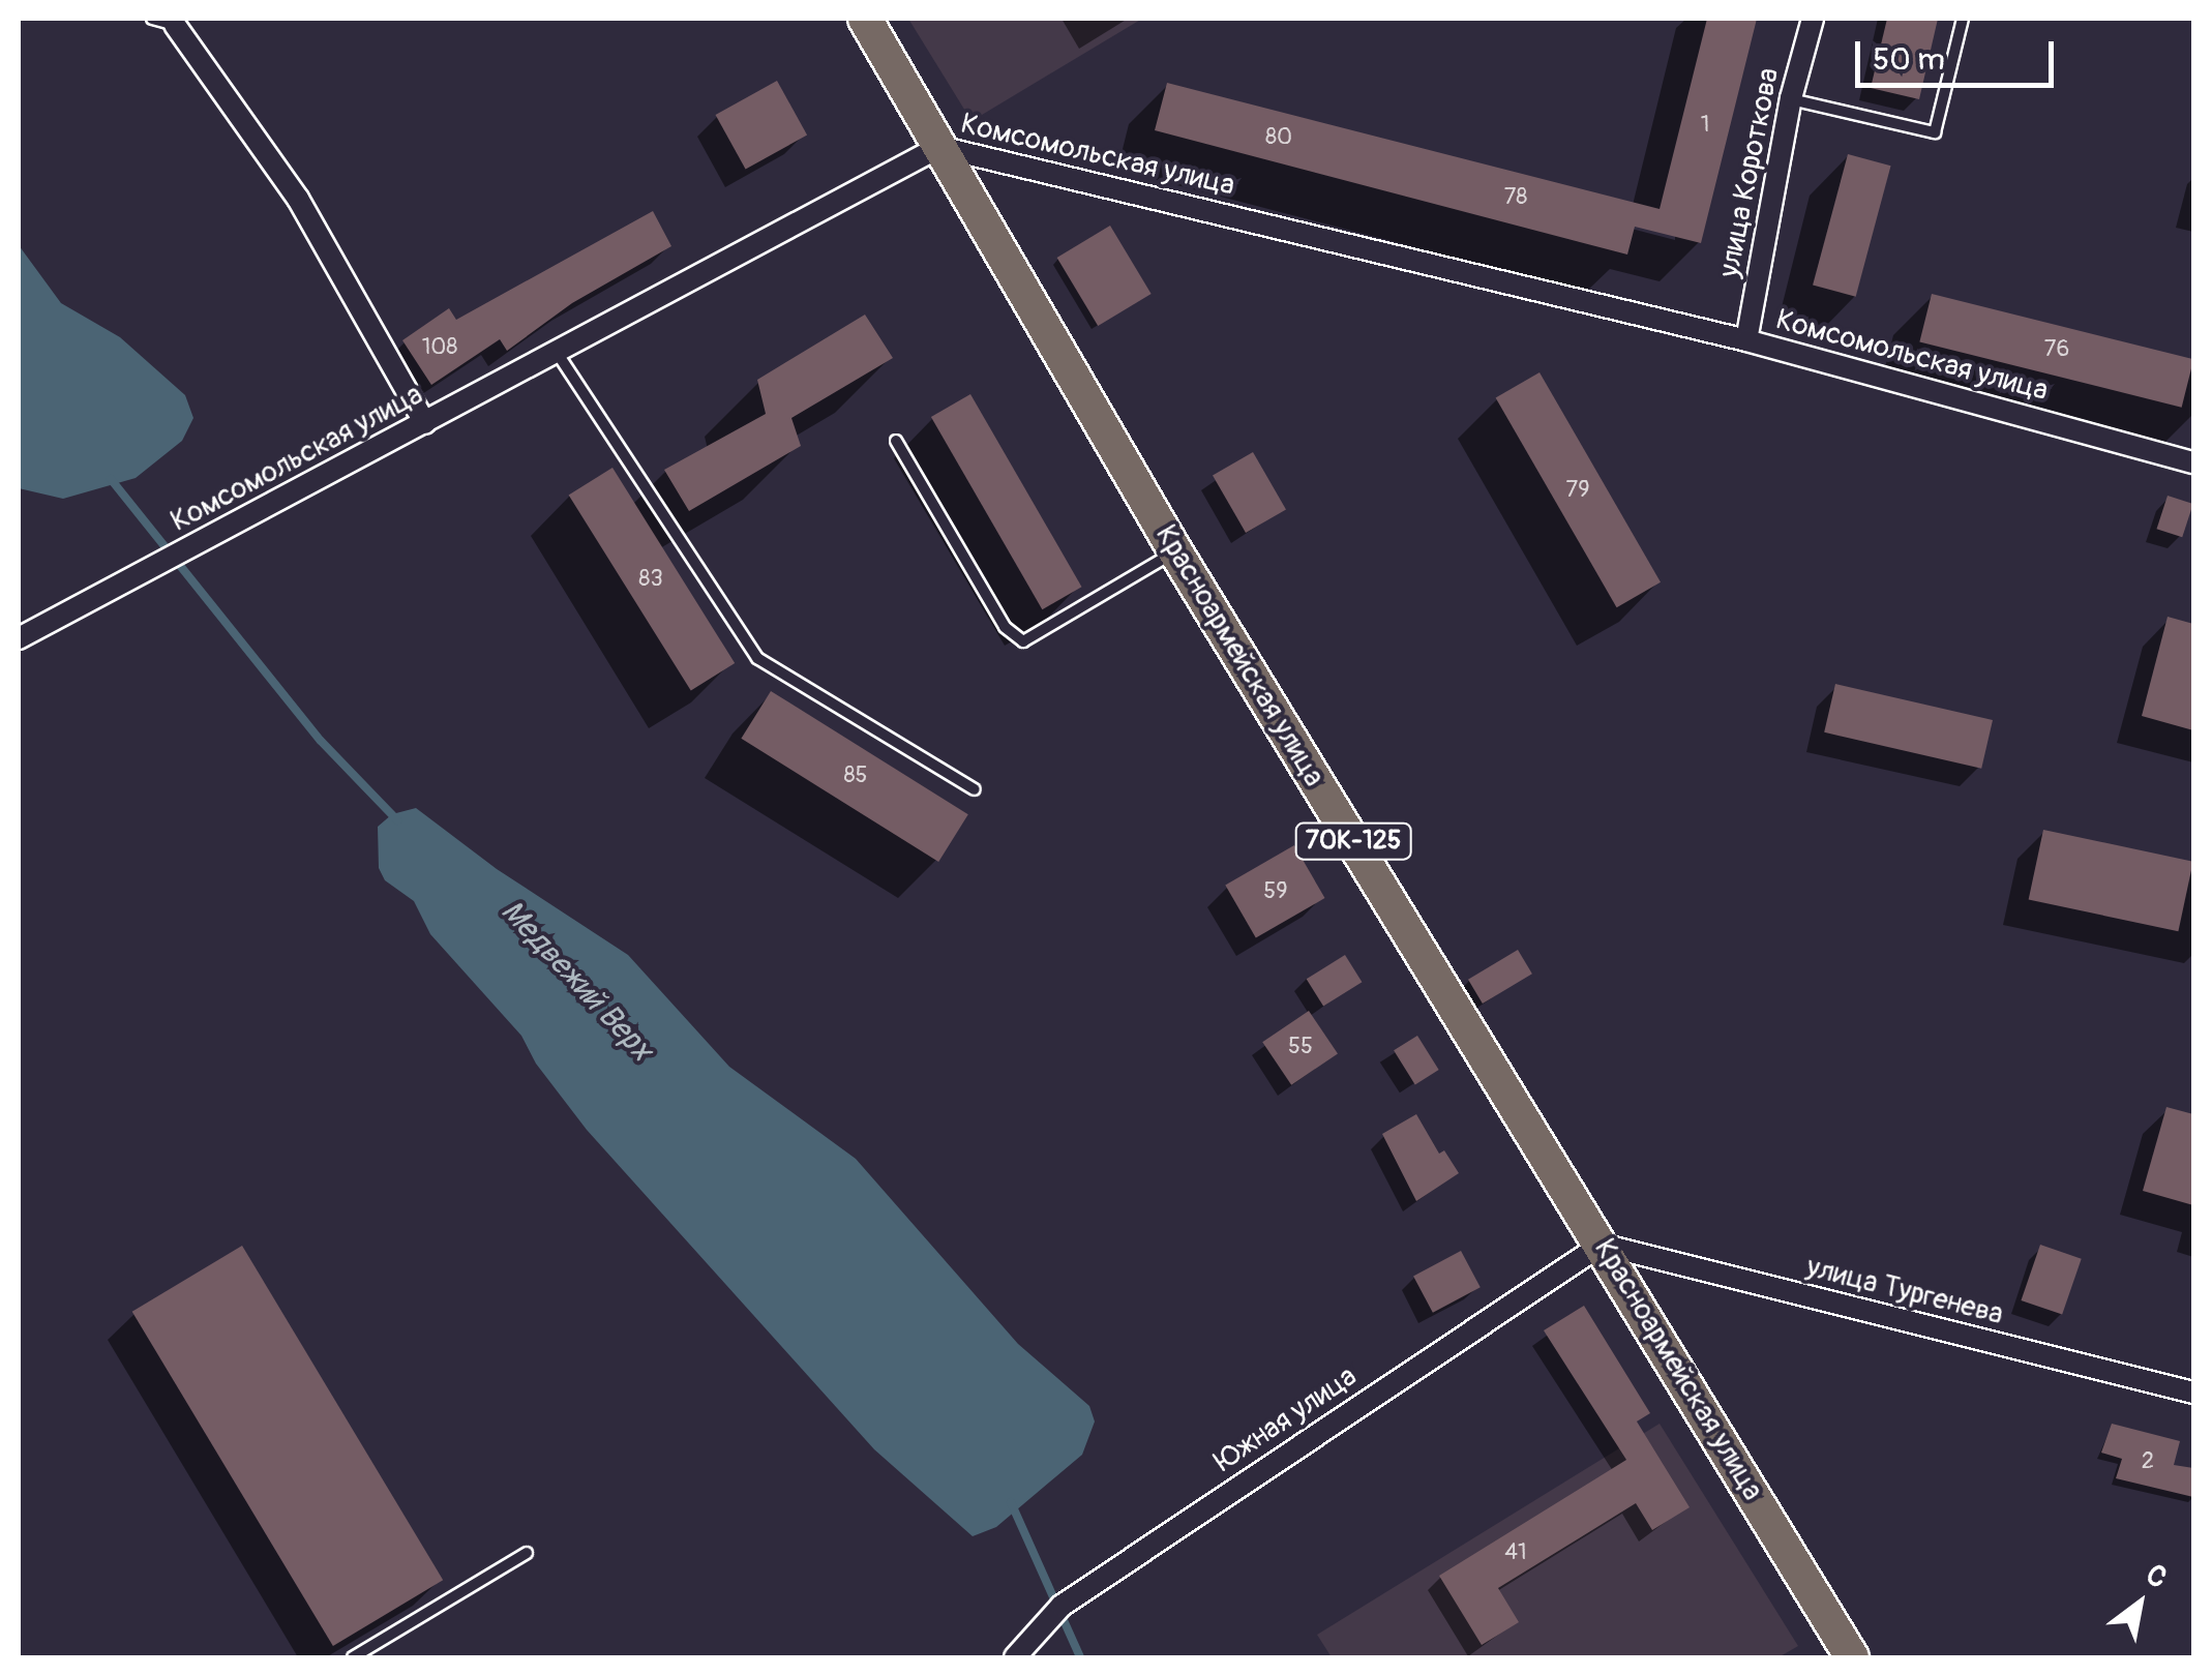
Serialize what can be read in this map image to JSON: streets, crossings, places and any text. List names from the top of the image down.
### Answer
{
  "streets": {
    "main road": ["Красноармейская улица", "70К-125"],
    "street": [
      "Комсомольская улица",
      "улица Короткова",
      "улица Тургенева",
      "Южная улица"
    ]
  },
  "crossings": [
    ["Комсомольская улица", "улица Короткова"],
    ["Комсомольская улица", "Красноармейская улица"],
    ["Красноармейская улица", "улица Тургенева"],
    ["Красноармейская улица", "Южная улица"],
    ["улица Тургенева", "Южная улица"]
  ],
  "water": ["Медвежий Верх"],
  "house_numbers": [
    "1",
    "80",
    "78",
    "108",
    "76",
    "79",
    "83",
    "85",
    "59",
    "55",
    "2",
    "41"
  ],
  "scale_bar": "50 m",
  "north": "top right"
}
